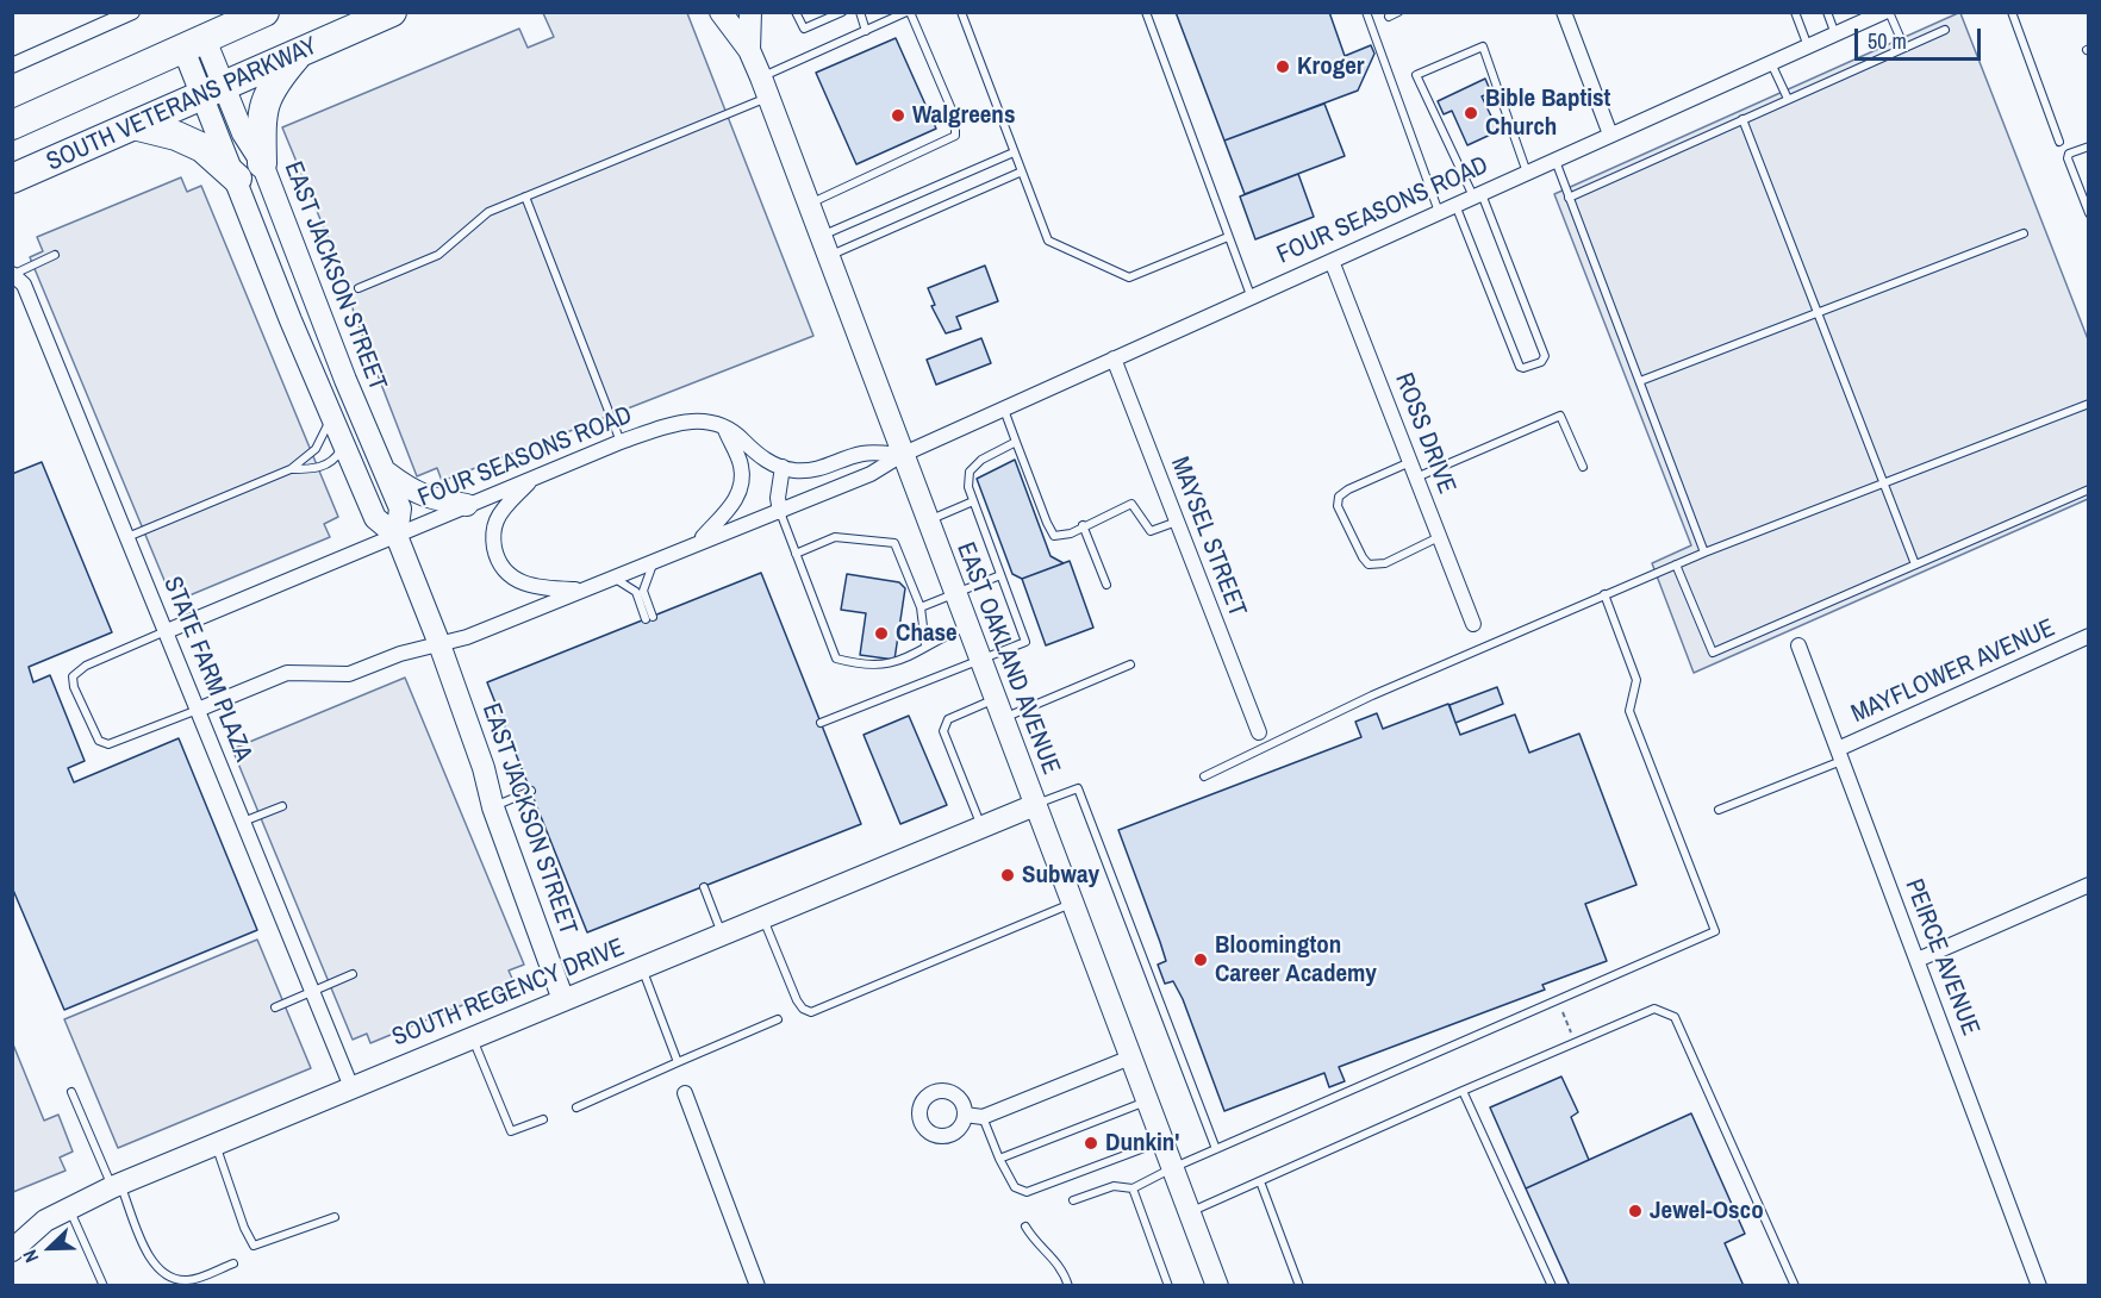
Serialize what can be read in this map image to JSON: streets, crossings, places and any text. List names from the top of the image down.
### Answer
{
  "streets": {
    "highway": ["SOUTH VETERANS PARKWAY"],
    "main road": ["EAST JACKSON STREET", "EAST OAKLAND AVENUE", "SOUTH REGENCY DRIVE"],
    "street": [
      "FOUR SEASONS ROAD",
      "ROSS DRIVE",
      "MAYSEL STREET",
      "STATE FARM PLAZA",
      "MAYFLOWER AVENUE",
      "PEIRCE AVENUE"
    ]
  },
  "crossings": [
    ["SOUTH VETERANS PARKWAY", "EAST JACKSON STREET"],
    ["FOUR SEASONS ROAD", "EAST JACKSON STREET"],
    ["FOUR SEASONS ROAD", "ROSS DRIVE"],
    ["FOUR SEASONS ROAD", "MAYSEL STREET"],
    ["FOUR SEASONS ROAD", "EAST OAKLAND AVENUE"],
    ["FOUR SEASONS ROAD", "STATE FARM PLAZA"],
    ["EAST JACKSON STREET", "SOUTH REGENCY DRIVE"],
    ["EAST OAKLAND AVENUE", "SOUTH REGENCY DRIVE"],
    ["STATE FARM PLAZA", "SOUTH REGENCY DRIVE"],
    ["MAYFLOWER AVENUE", "PEIRCE AVENUE"]
  ],
  "places": [
    "Kroger",
    "Bible Baptist Church",
    "Walgreens",
    "Chase",
    "Subway",
    "Bloomington Career Academy",
    "Dunkin'",
    "Jewel-Osco"
  ],
  "scale_bar": "50 m",
  "north": "bottom left"
}
